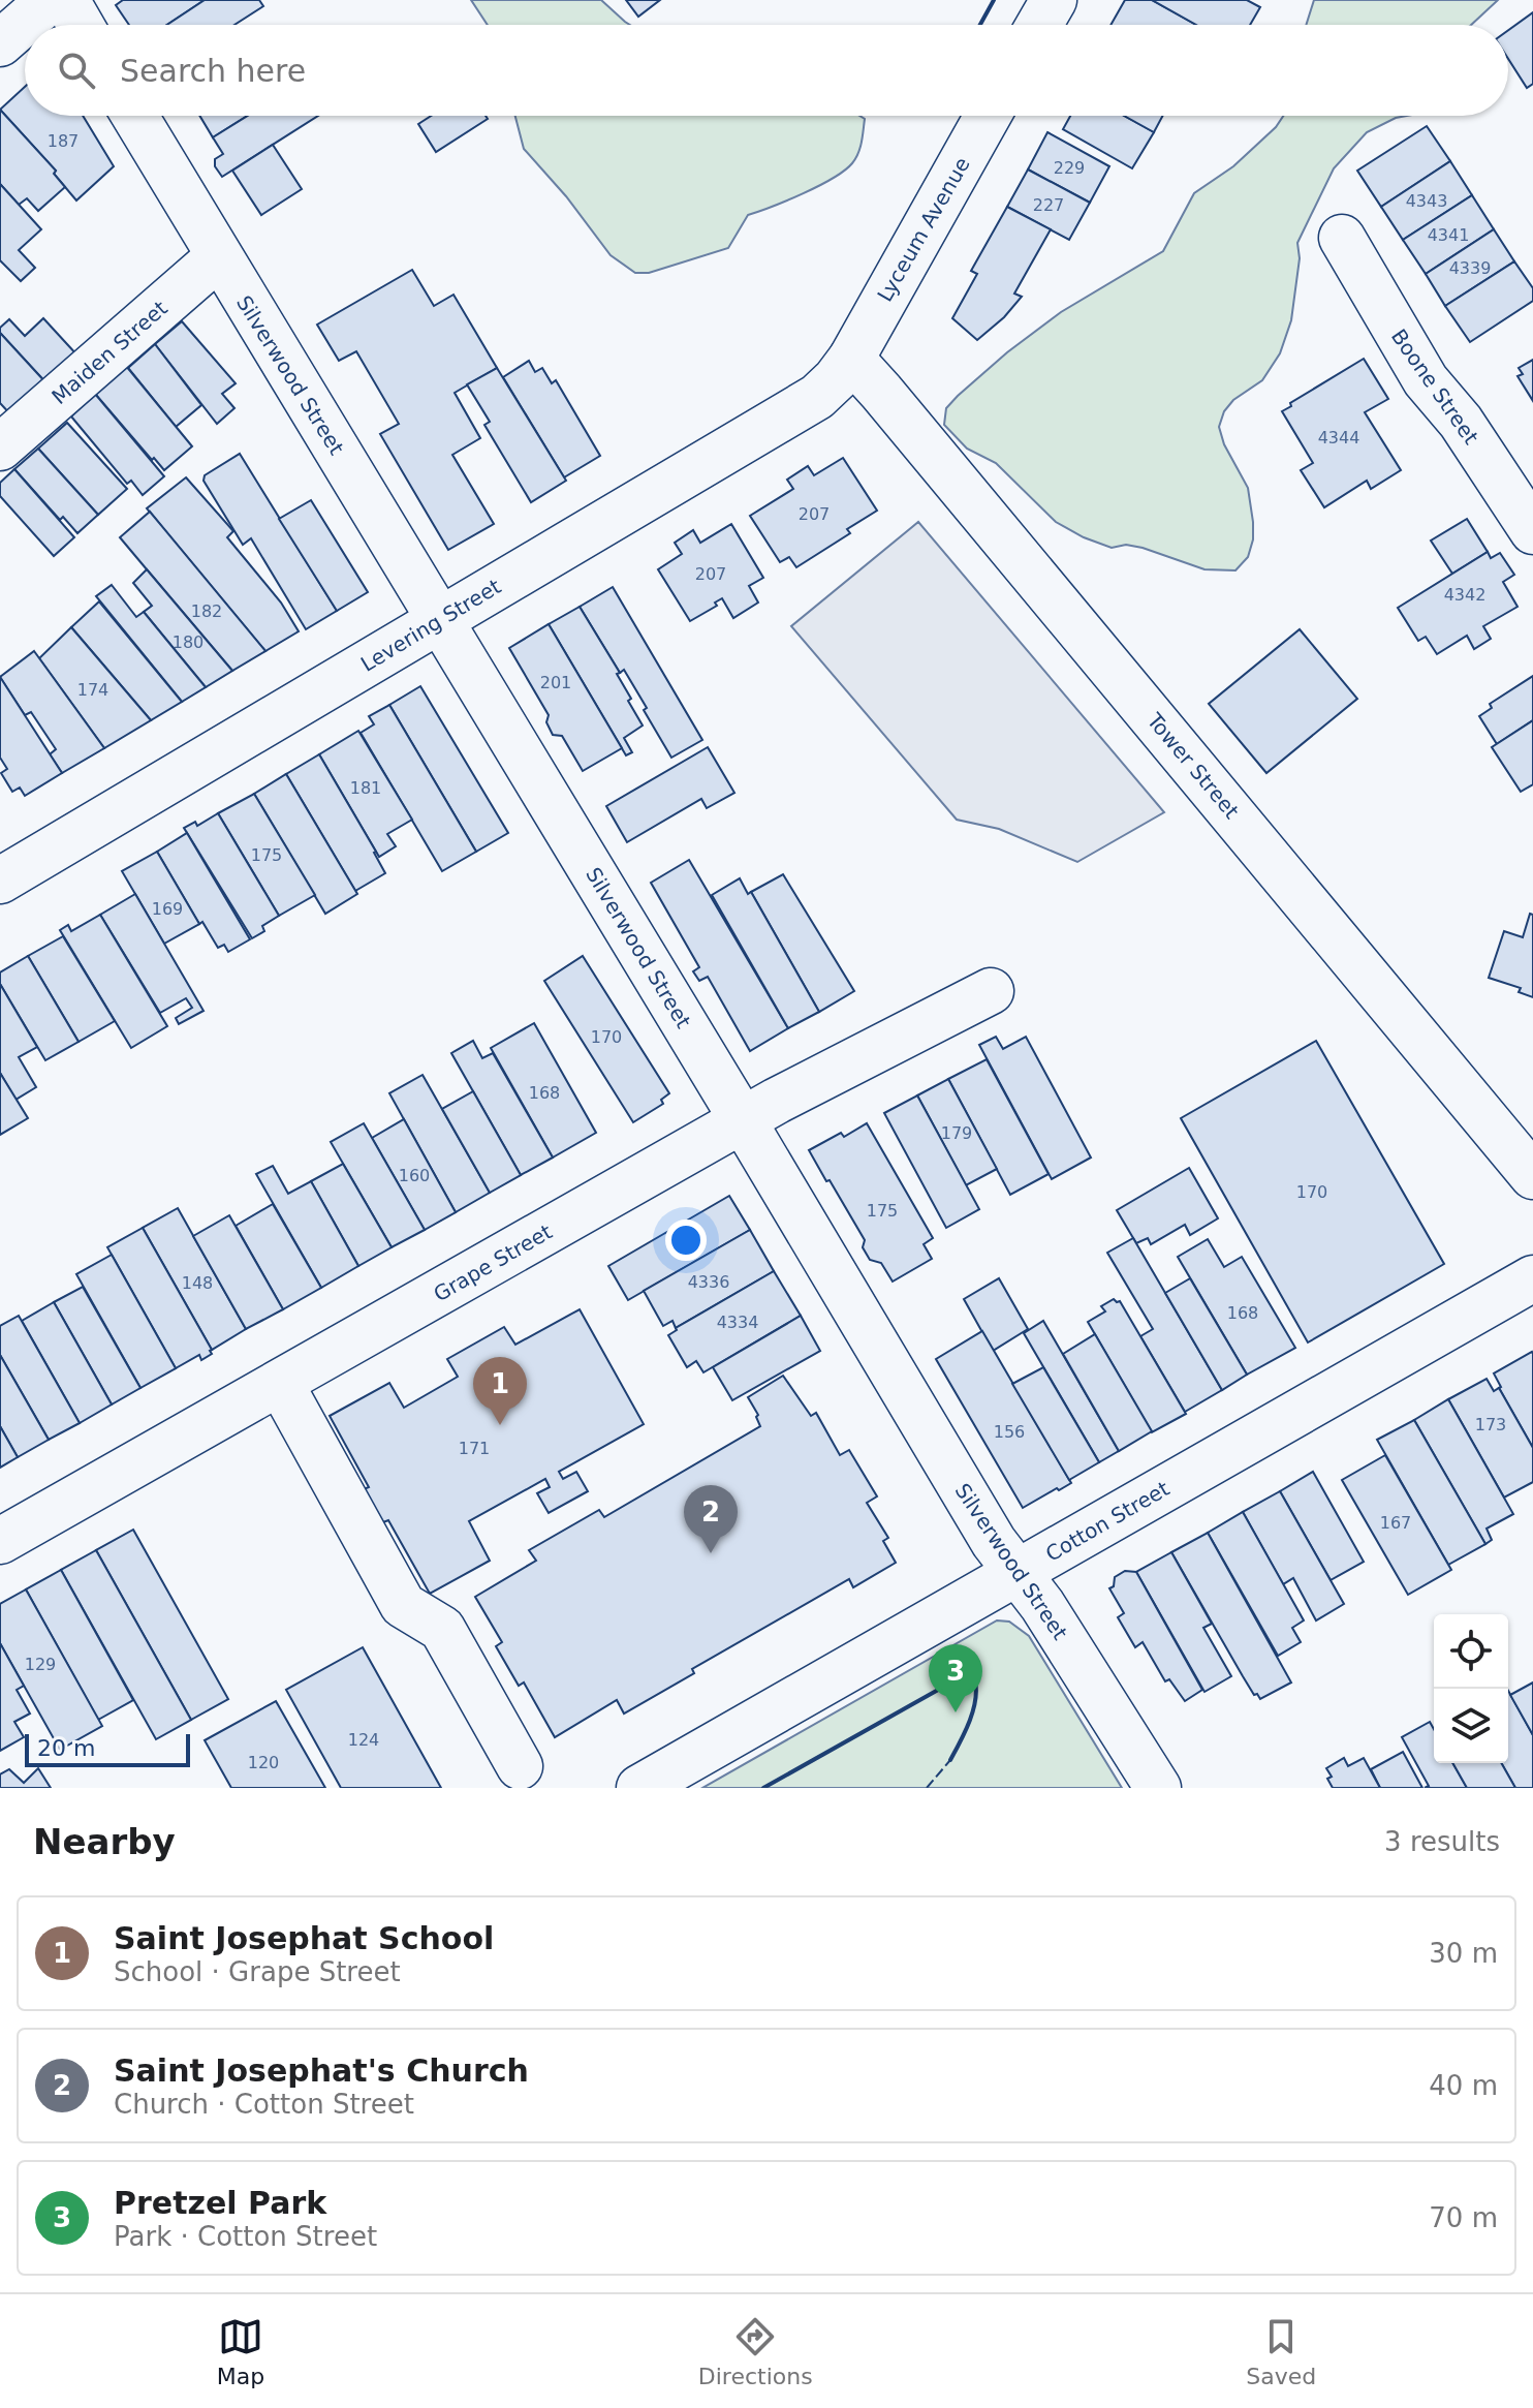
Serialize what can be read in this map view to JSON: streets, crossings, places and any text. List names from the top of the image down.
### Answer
{
  "streets": {
    "street": [
      "Lyceum Avenue",
      "Maiden Street",
      "Silverwood Street",
      "Boone Street",
      "Levering Street",
      "Tower Street",
      "Grape Street",
      "Cotton Street"
    ]
  },
  "crossings": [
    ["Lyceum Avenue", "Levering Street"],
    ["Lyceum Avenue", "Tower Street"],
    ["Maiden Street", "Silverwood Street"],
    ["Silverwood Street", "Levering Street"],
    ["Silverwood Street", "Grape Street"],
    ["Silverwood Street", "Cotton Street"],
    ["Levering Street", "Tower Street"]
  ],
  "house_numbers": [
    "187",
    "229",
    "4343",
    "227",
    "4341",
    "4339",
    "4344",
    "207",
    "207",
    "4342",
    "182",
    "180",
    "201",
    "174",
    "181",
    "175",
    "169",
    "170",
    "168",
    "179",
    "160",
    "170",
    "175",
    "4336",
    "148",
    "168",
    "4334",
    "173",
    "156",
    "171",
    "167",
    "129",
    "124",
    "120"
  ],
  "scale_bar": "20 m",
  "page": {
    "search": "Search here",
    "pins": ["1", "2", "3"],
    "scale": "20 m",
    "heading": ["Nearby", "3 results"],
    "list": [
      {
        "mark": "1",
        "name": "Saint Josephat School",
        "note": "School · Grape Street",
        "value": "30 m"
      },
      {
        "mark": "2",
        "name": "Saint Josephat's Church",
        "note": "Church · Cotton Street",
        "value": "40 m"
      },
      {
        "mark": "3",
        "name": "Pretzel Park",
        "note": "Park · Cotton Street",
        "value": "70 m"
      }
    ],
    "nav": ["Map", "Directions", "Saved"]
  }
}
